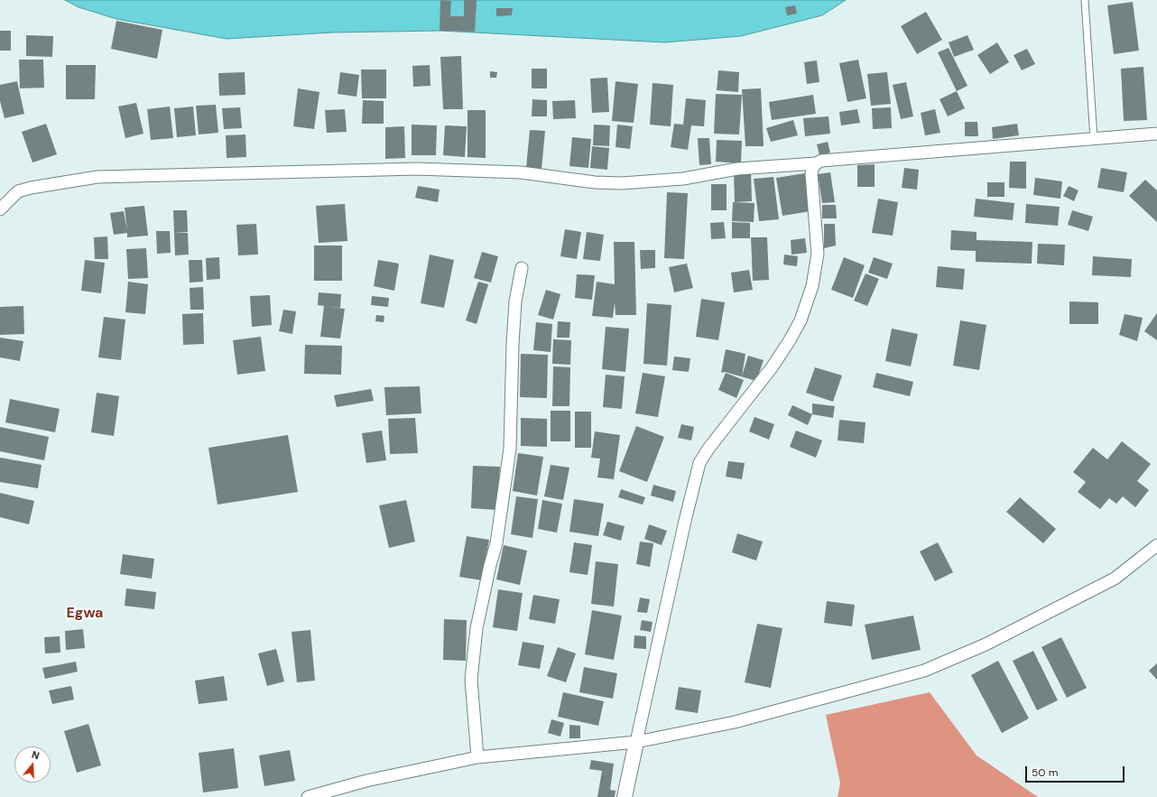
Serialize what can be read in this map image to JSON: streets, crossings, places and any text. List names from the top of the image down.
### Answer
{
  "districts": ["Egwa"],
  "scale_bar": "50 m",
  "north": "top"
}
